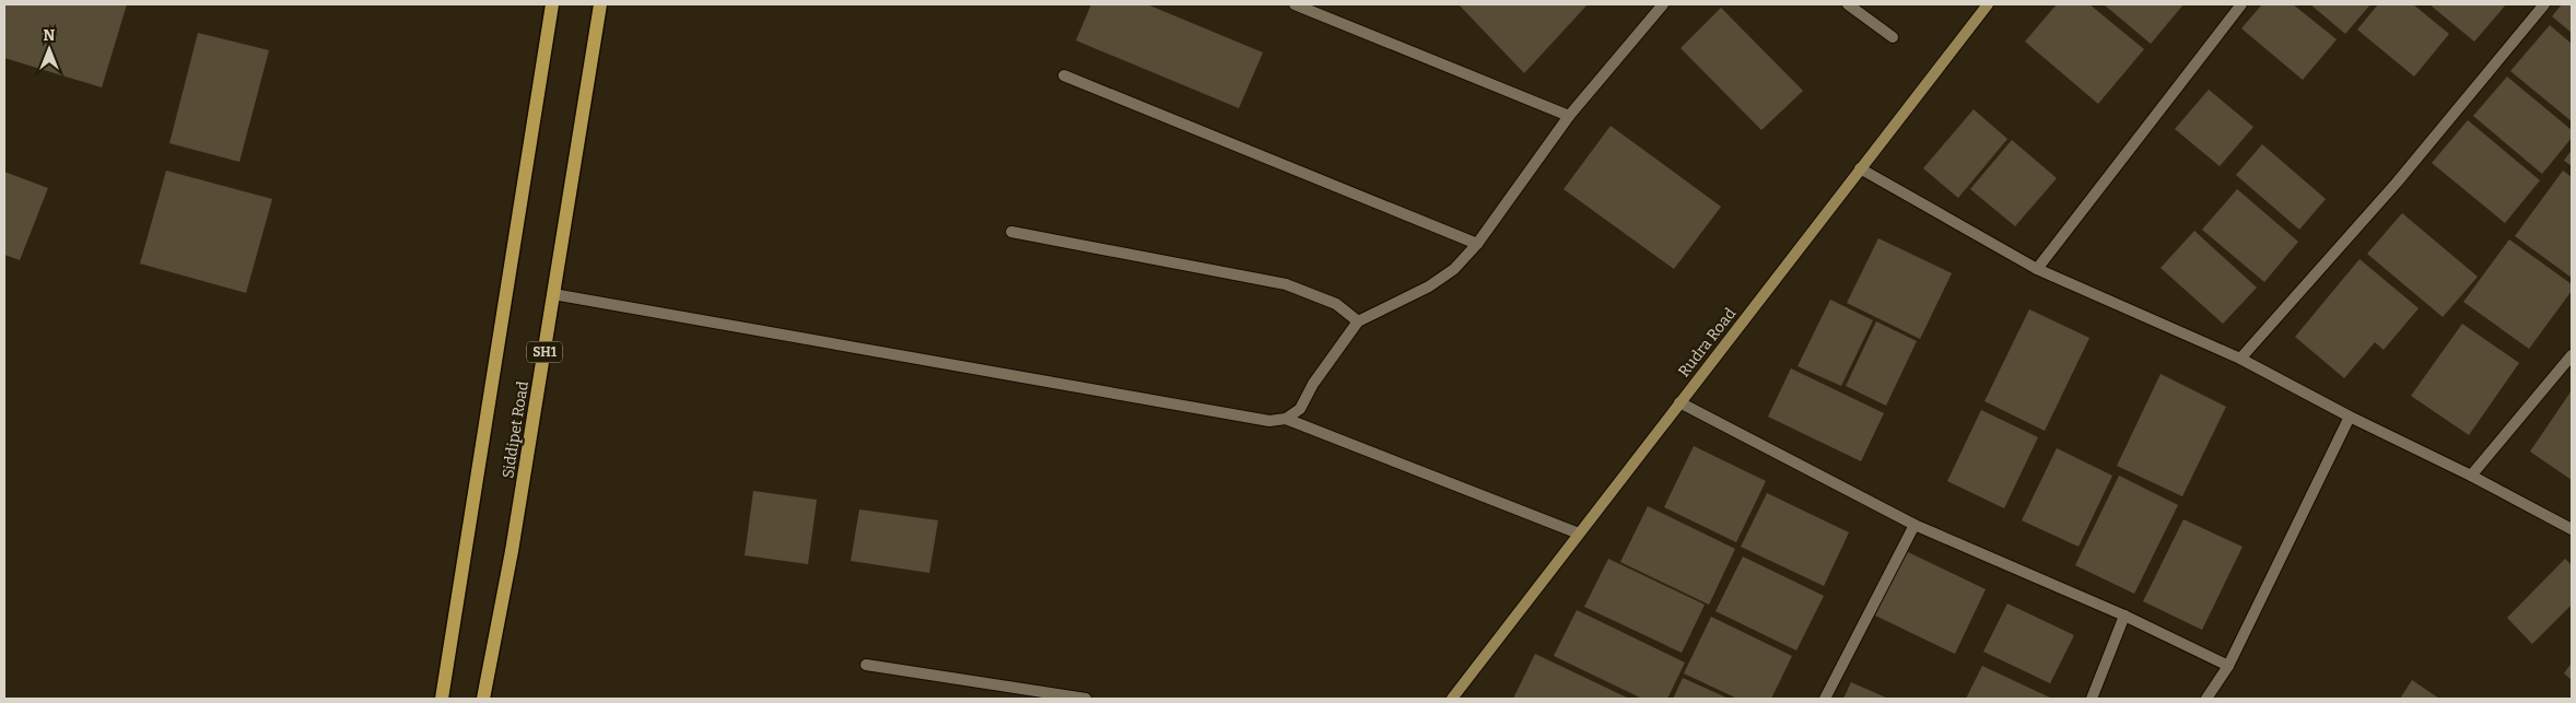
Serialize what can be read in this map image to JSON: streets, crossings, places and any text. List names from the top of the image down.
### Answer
{
  "streets": {
    "main road": ["Rudra Road", "SH1", "Siddipet Road"]
  },
  "north": "top"
}
